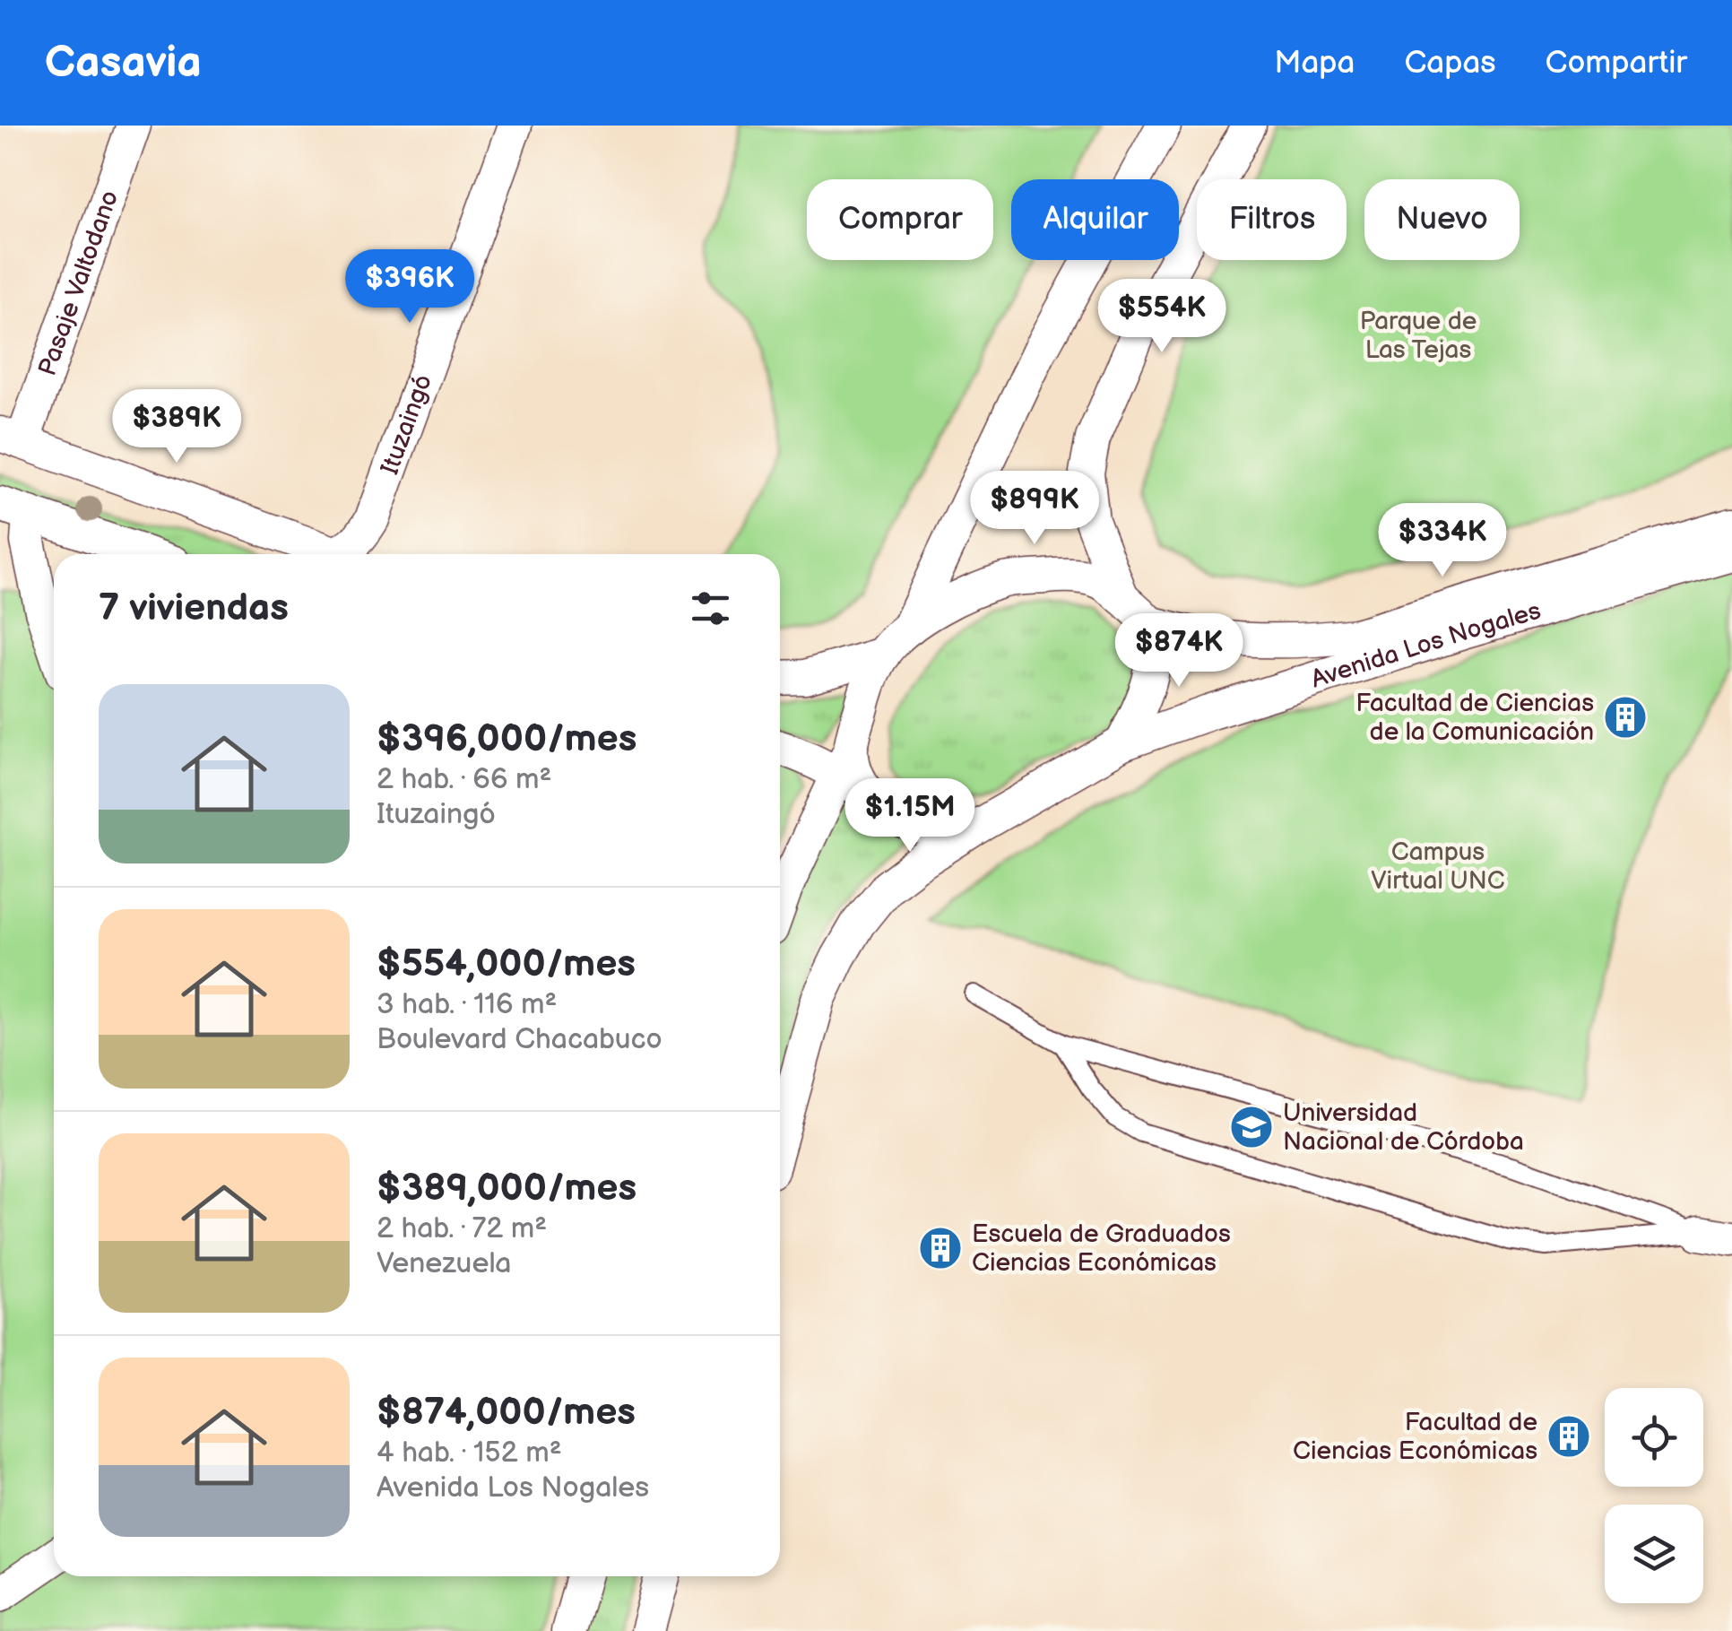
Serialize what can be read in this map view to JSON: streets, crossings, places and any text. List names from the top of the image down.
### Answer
{
  "streets": {
    "street": ["Pasaje Valtodano", "Ituzaingó", "Avenida Los Nogales"]
  },
  "parks": ["Parque de Las Tejas", "Campus Virtual UNC"],
  "places": {
    "building": ["Facultad de Ciencias de la Comunicación", "Escuela de Graduados Ciencias Económicas", "Facultad de Ciencias Económicas"],
    "school or university": ["Universidad Nacional de Córdoba"]
  },
  "page": {
    "header": "Casavia",
    "nav": ["Mapa", "Capas", "Compartir"],
    "chip": [
      "Comprar",
      "Alquilar",
      "Filtros",
      "Nuevo"
    ],
    "price": [
      "$396K",
      "$554K",
      "$389K",
      "$899K",
      "$334K",
      "$874K",
      "$1.15M"
    ],
    "heading": "7 viviendas",
    "list": [
      {
        "name": "$396,000/mes",
        "note": "2 hab. · 66 m² · Ituzaingó"
      },
      {
        "name": "$554,000/mes",
        "note": "3 hab. · 116 m² · Boulevard Chacabuco"
      },
      {
        "name": "$389,000/mes",
        "note": "2 hab. · 72 m² · Venezuela"
      },
      {
        "name": "$874,000/mes",
        "note": "4 hab. · 152 m² · Avenida Los Nogales"
      }
    ]
  }
}
